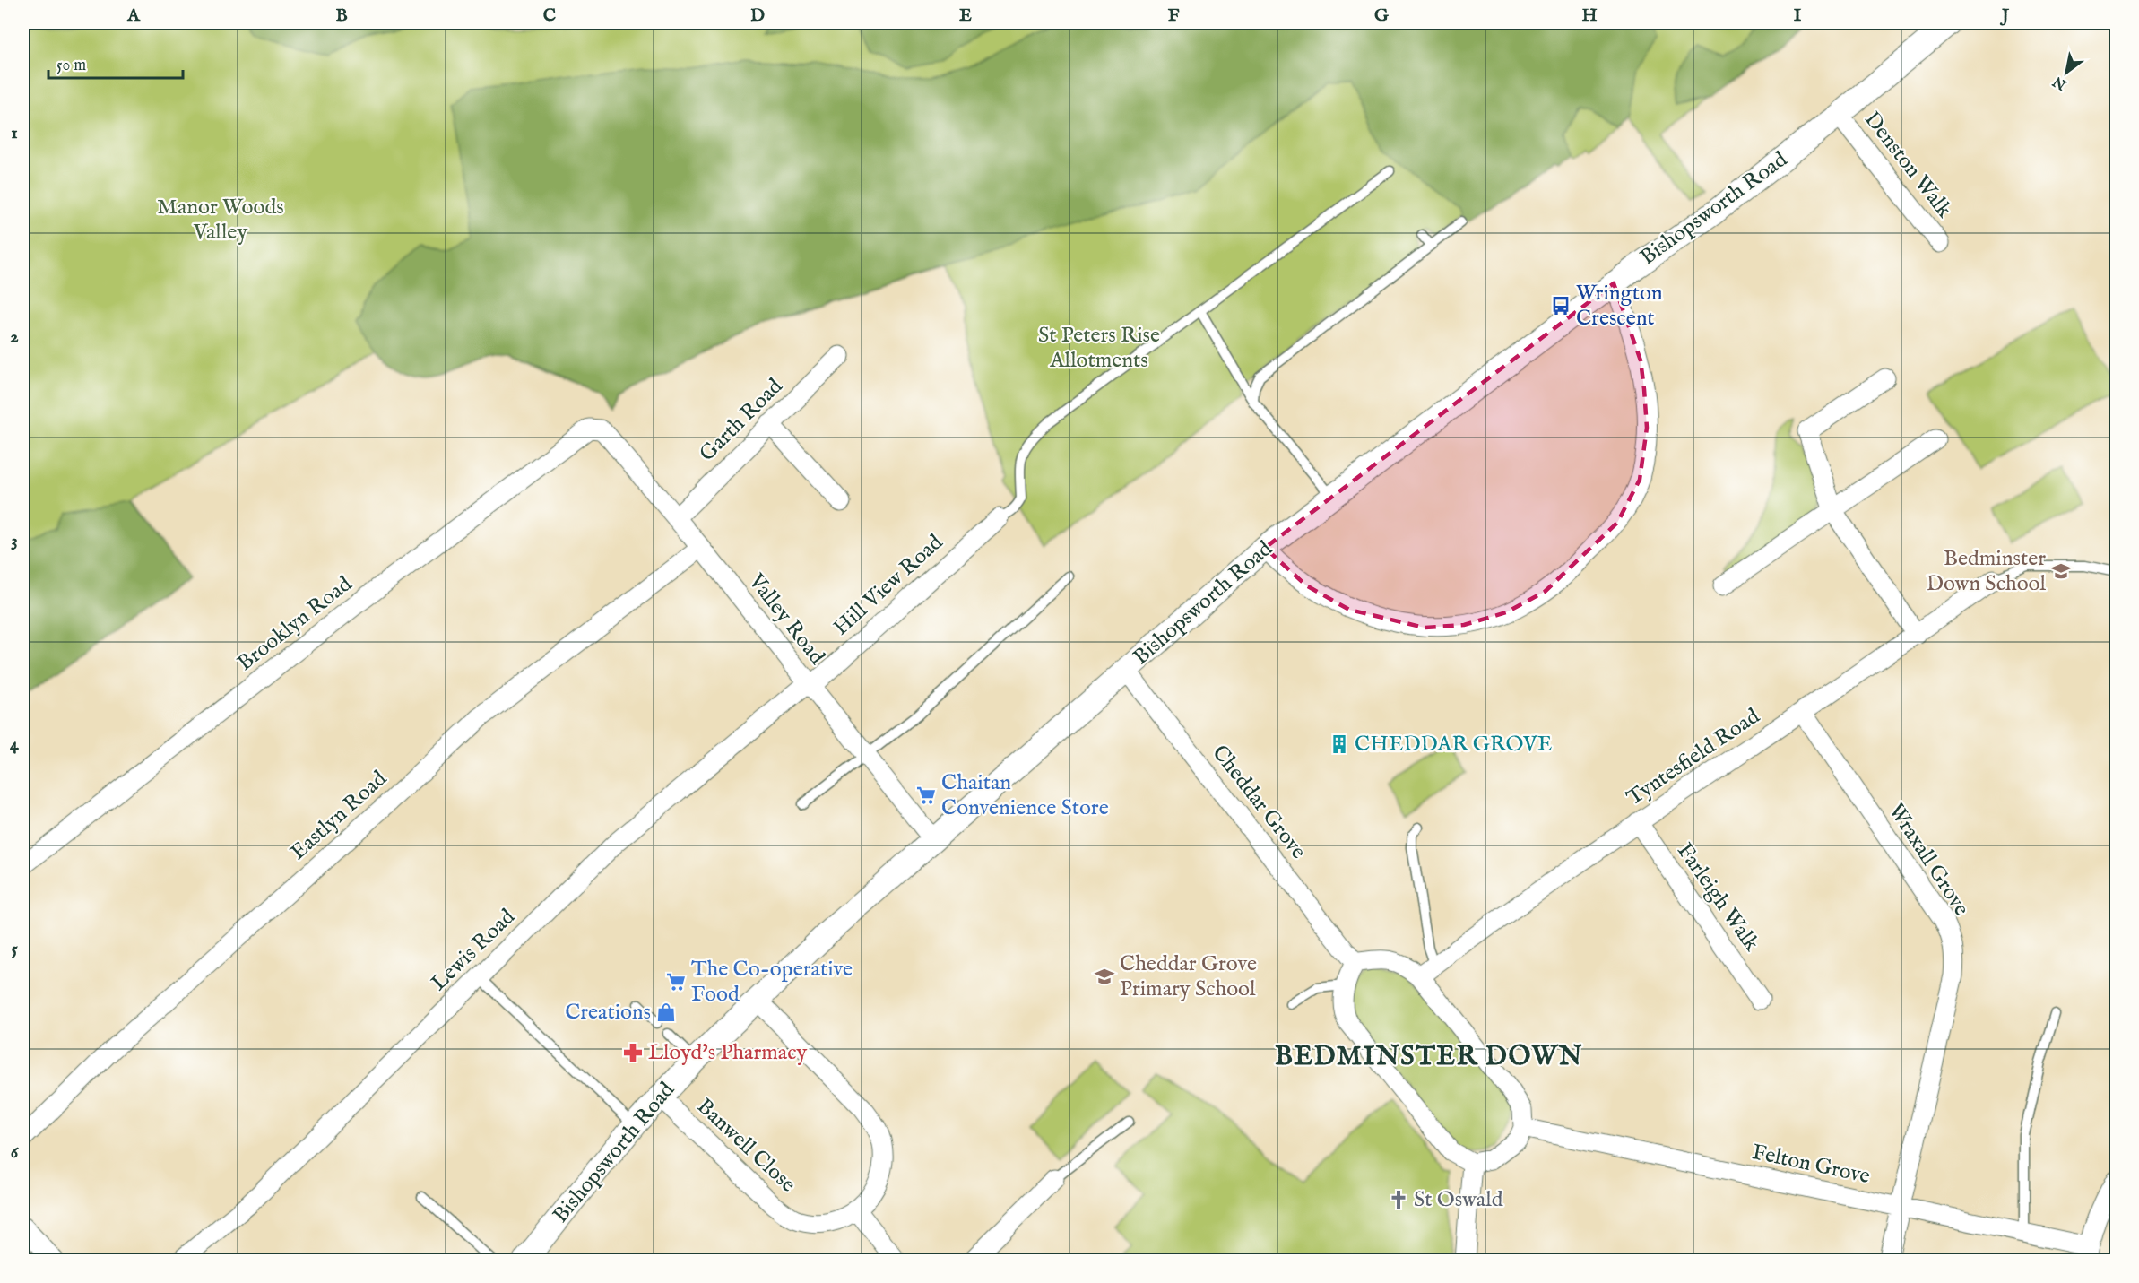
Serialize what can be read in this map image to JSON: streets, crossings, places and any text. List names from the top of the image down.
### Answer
{
  "streets": {
    "street": [
      "Denston Walk",
      "Bishopsworth Road",
      "Garth Road",
      "Hill View Road",
      "Valley Road",
      "Brooklyn Road",
      "Tyntesfield Road",
      "Cheddar Grove",
      "Eastlyn Road",
      "Wraxall Grove",
      "Farleigh Walk",
      "Lewis Road",
      "Banwell Close",
      "Felton Grove"
    ]
  },
  "crossings": [
    ["Denston Walk", "Bishopsworth Road"],
    ["Bishopsworth Road", "Valley Road"],
    ["Bishopsworth Road", "Cheddar Grove"],
    ["Bishopsworth Road", "Banwell Close"],
    ["Garth Road", "Valley Road"],
    ["Hill View Road", "Valley Road"],
    ["Hill View Road", "Lewis Road"],
    ["Valley Road", "Brooklyn Road"],
    ["Valley Road", "Eastlyn Road"],
    ["Valley Road", "Lewis Road"],
    ["Tyntesfield Road", "Wraxall Grove"],
    ["Tyntesfield Road", "Farleigh Walk"],
    ["Wraxall Grove", "Felton Grove"]
  ],
  "districts": ["BEDMINSTER DOWN"],
  "parks": ["Manor Woods Valley", "St Peters Rise Allotments"],
  "places": {
    "bus stop": ["Wrington Crescent"],
    "school or university": ["Bedminster Down School", "Cheddar Grove Primary School"],
    "building": ["CHEDDAR GROVE"],
    "supermarket": ["Chaitan Convenience Store", "The Co-operative Food"],
    "shop": ["Creations"],
    "pharmacy": ["Lloyd's Pharmacy"],
    "church": ["St Oswald"]
  },
  "scale_bar": "50 m",
  "north": "bottom left",
  "grid": {
    "columns": [
      "A",
      "B",
      "C",
      "D",
      "E",
      "F",
      "G",
      "H",
      "I",
      "J"
    ],
    "rows": [
      "1",
      "2",
      "3",
      "4",
      "5",
      "6"
    ]
  }
}
